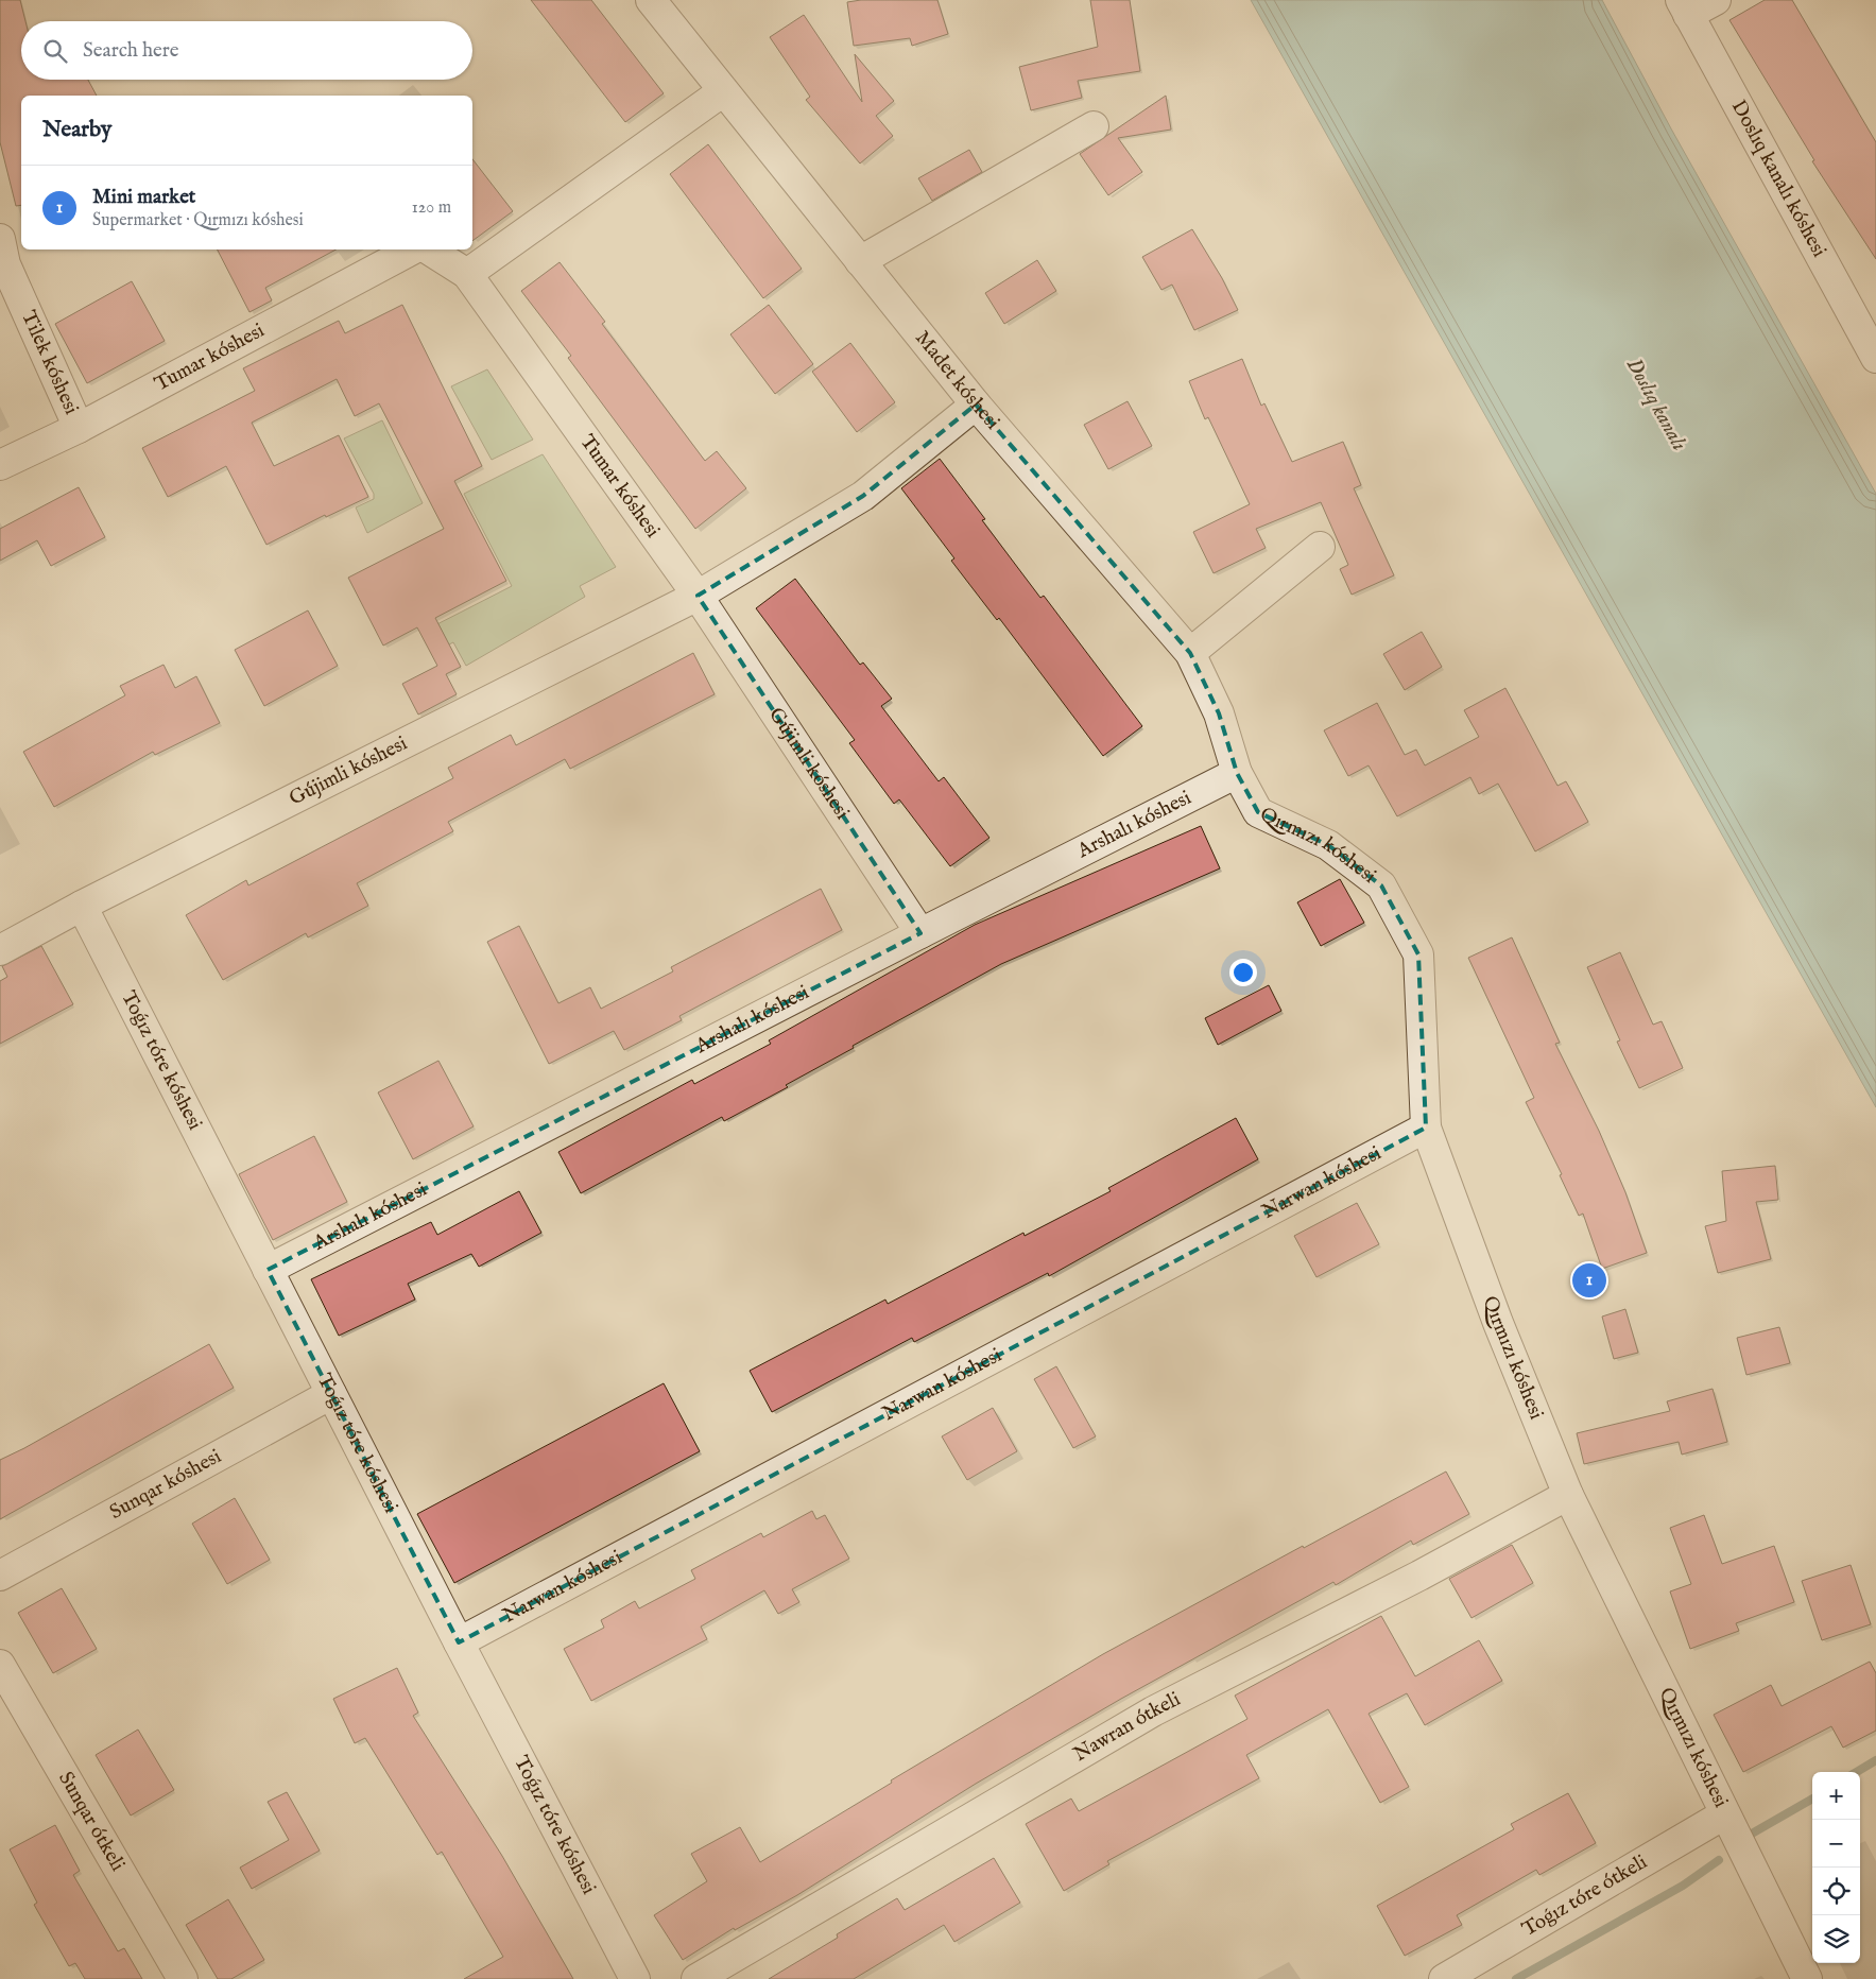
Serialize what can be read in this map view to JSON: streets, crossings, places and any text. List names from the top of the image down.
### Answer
{
  "streets": {
    "street": [
      "Doslıq kanalı kóshesi",
      "Tumar kóshesi",
      "Tilek kóshesi",
      "Madet kóshesi",
      "Gújimli kóshesi",
      "Arshalı kóshesi",
      "Qırmızı kóshesi",
      "Toǵız tóre kóshesi",
      "Narwan kóshesi",
      "Sunqar kóshesi",
      "Nawran ótkeli",
      "Sunqar ótkeli",
      "Toǵız tóre ótkeli"
    ]
  },
  "crossings": [
    ["Tumar kóshesi", "Tilek kóshesi"],
    ["Tumar kóshesi", "Gújimli kóshesi"],
    ["Madet kóshesi", "Gújimli kóshesi"],
    ["Madet kóshesi", "Arshalı kóshesi"],
    ["Madet kóshesi", "Qırmızı kóshesi"],
    ["Gújimli kóshesi", "Arshalı kóshesi"],
    ["Gújimli kóshesi", "Toǵız tóre kóshesi"],
    ["Arshalı kóshesi", "Qırmızı kóshesi"],
    ["Arshalı kóshesi", "Toǵız tóre kóshesi"],
    ["Qırmızı kóshesi", "Narwan kóshesi"],
    ["Qırmızı kóshesi", "Nawran ótkeli"],
    ["Qırmızı kóshesi", "Toǵız tóre ótkeli"],
    ["Toǵız tóre kóshesi", "Narwan kóshesi"],
    ["Toǵız tóre kóshesi", "Sunqar kóshesi"]
  ],
  "water": ["Doslıq kanalı"],
  "page": {
    "search": "Search here",
    "heading": "Nearby",
    "list": [
      {
        "mark": "1",
        "name": "Mini market",
        "note": "Supermarket · Qırmızı kóshesi",
        "value": "120 m"
      }
    ],
    "pins": "1",
    "map_buttons": ["+", "−"]
  }
}
